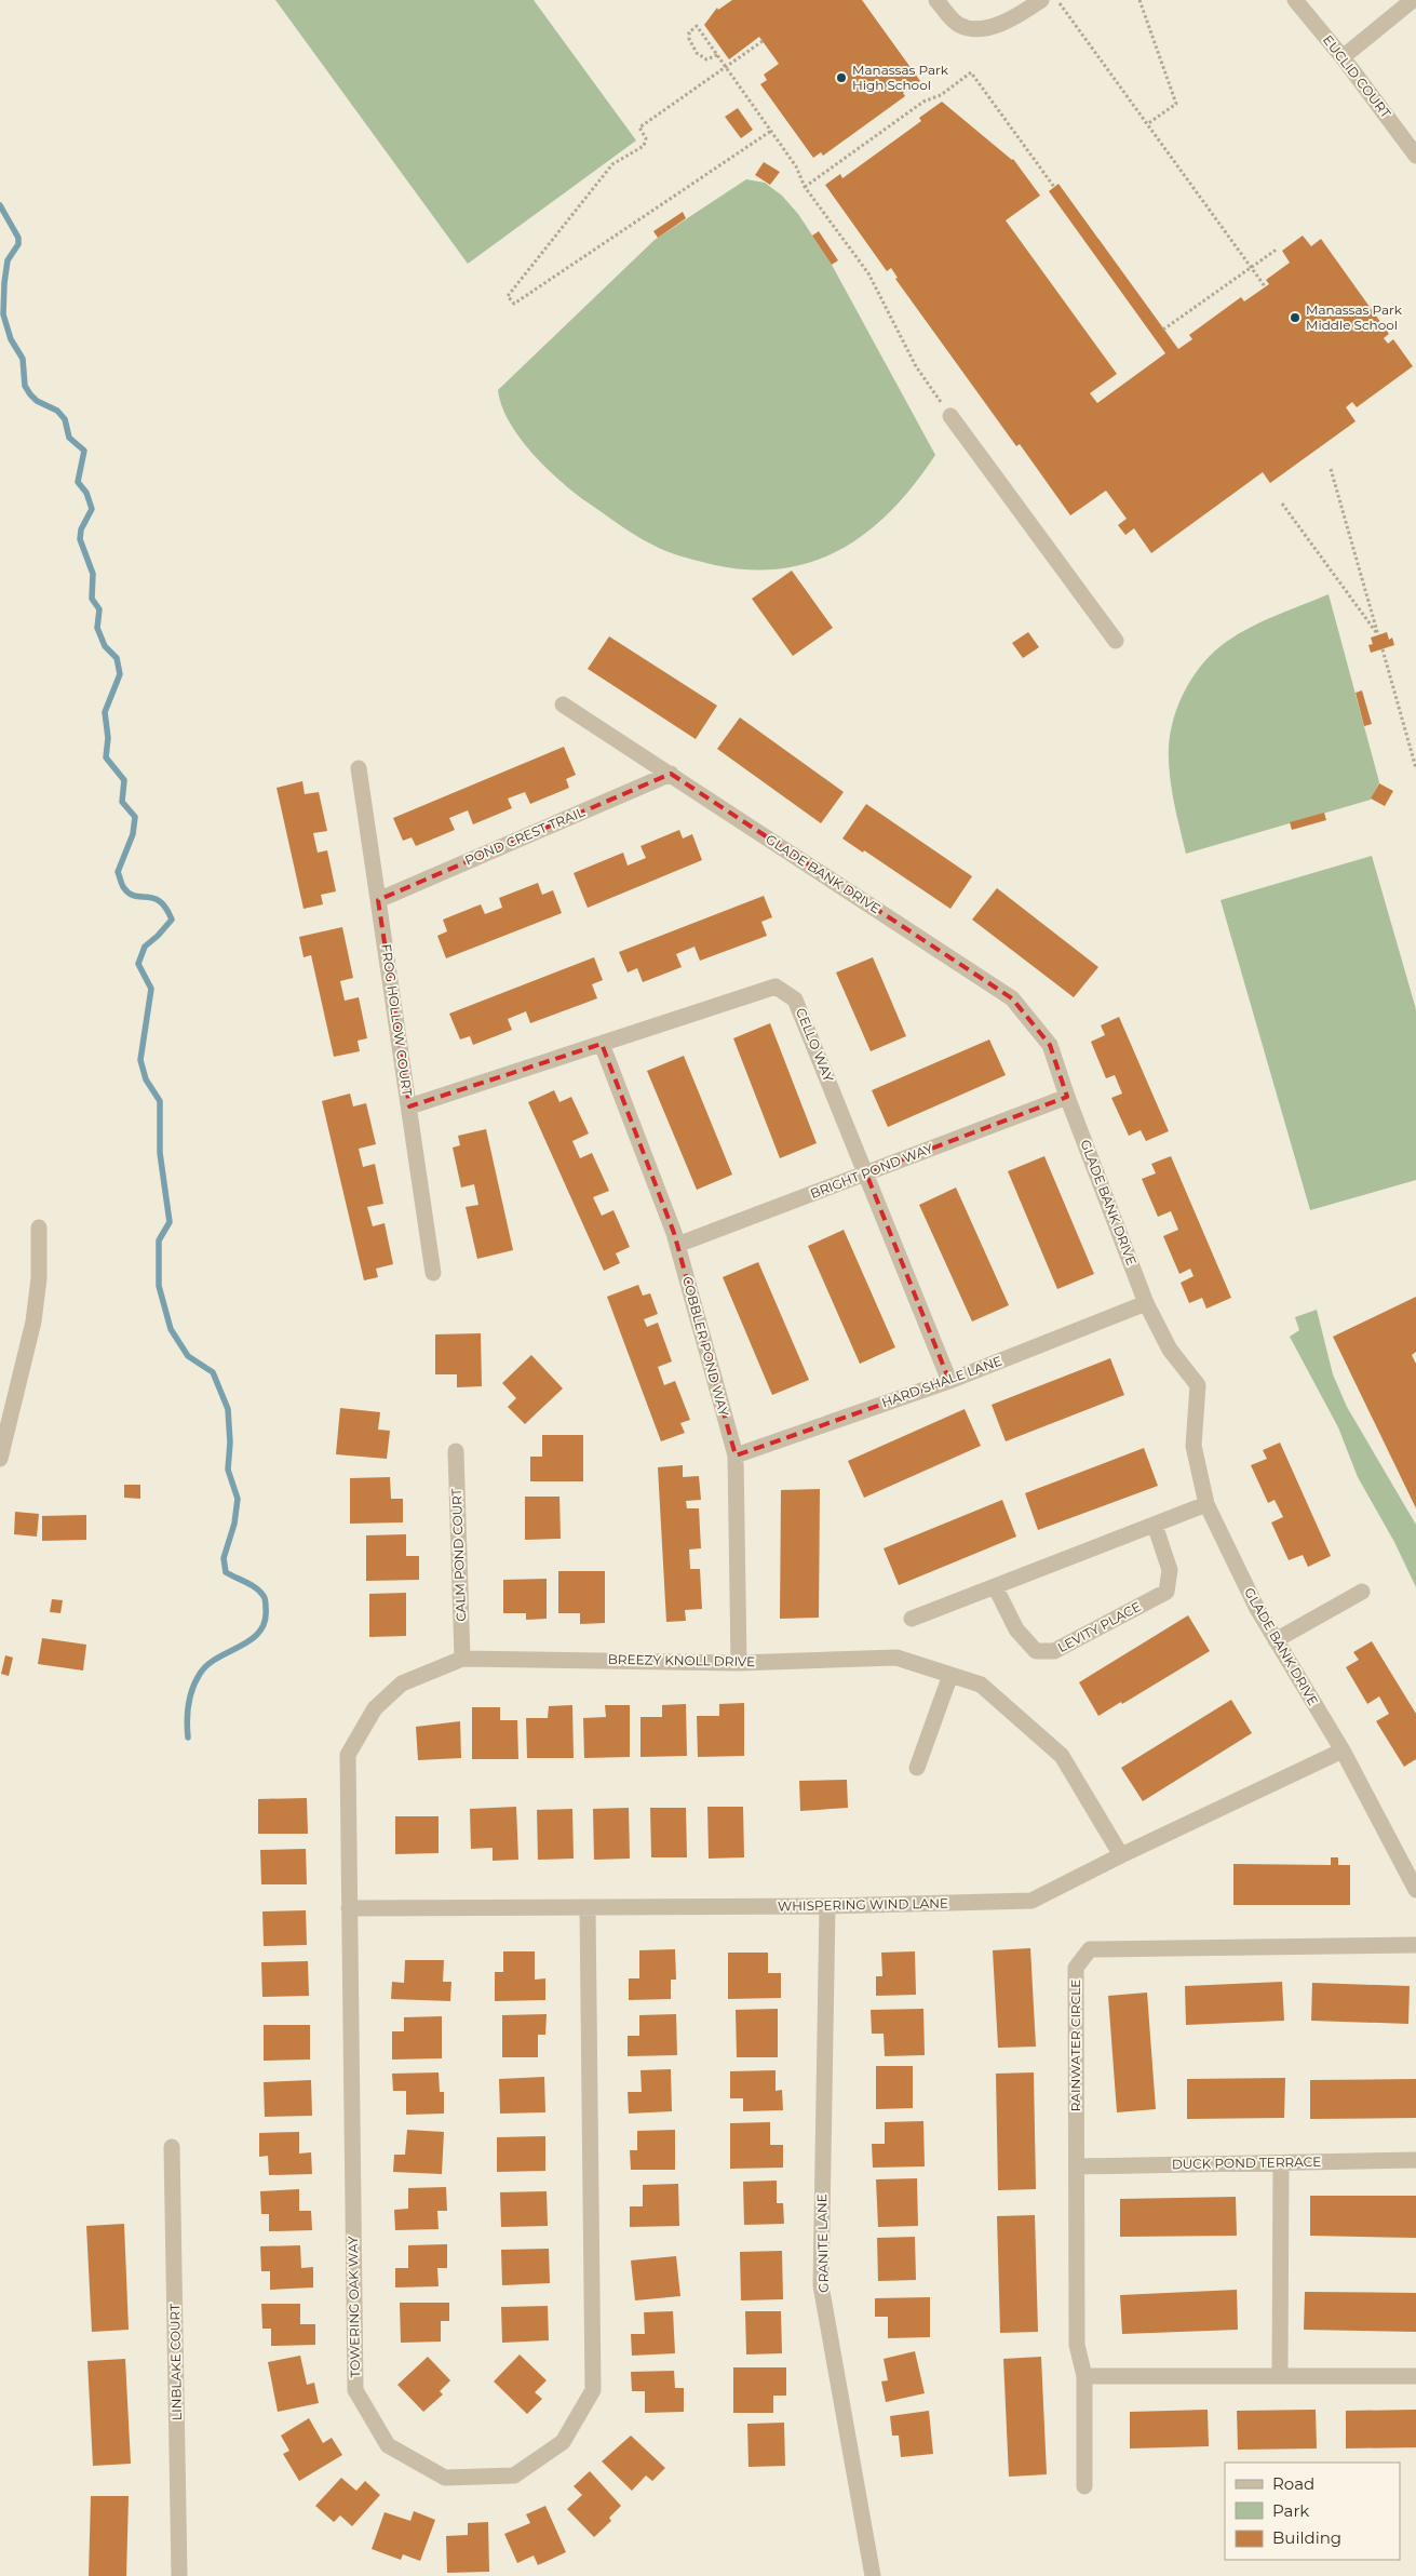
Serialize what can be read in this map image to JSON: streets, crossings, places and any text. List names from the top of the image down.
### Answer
{
  "streets": {
    "street": [
      "EUCLID COURT",
      "POND CREST TRAIL",
      "GLADE BANK DRIVE",
      "FROG HOLLOW COURT",
      "CELLO WAY",
      "BRIGHT POND WAY",
      "COBBLER POND WAY",
      "HARD SHALE LANE",
      "CALM POND COURT",
      "LEVITY PLACE",
      "BREEZY KNOLL DRIVE",
      "WHISPERING WIND LANE",
      "RAINWATER CIRCLE",
      "DUCK POND TERRACE",
      "GRANITE LANE",
      "TOWERING OAK WAY",
      "LINBLAKE COURT"
    ]
  },
  "crossings": [
    ["POND CREST TRAIL", "GLADE BANK DRIVE"],
    ["POND CREST TRAIL", "FROG HOLLOW COURT"],
    ["GLADE BANK DRIVE", "BRIGHT POND WAY"],
    ["GLADE BANK DRIVE", "HARD SHALE LANE"],
    ["GLADE BANK DRIVE", "WHISPERING WIND LANE"],
    ["FROG HOLLOW COURT", "CELLO WAY"],
    ["CELLO WAY", "BRIGHT POND WAY"],
    ["CELLO WAY", "COBBLER POND WAY"],
    ["CELLO WAY", "HARD SHALE LANE"],
    ["BRIGHT POND WAY", "COBBLER POND WAY"],
    ["COBBLER POND WAY", "HARD SHALE LANE"],
    ["COBBLER POND WAY", "BREEZY KNOLL DRIVE"],
    ["CALM POND COURT", "BREEZY KNOLL DRIVE"],
    ["BREEZY KNOLL DRIVE", "WHISPERING WIND LANE"],
    ["BREEZY KNOLL DRIVE", "TOWERING OAK WAY"],
    ["WHISPERING WIND LANE", "GRANITE LANE"],
    ["WHISPERING WIND LANE", "TOWERING OAK WAY"],
    ["RAINWATER CIRCLE", "DUCK POND TERRACE"]
  ],
  "places": ["Manassas Park High School", "Manassas Park Middle School"],
  "legend": ["Road", "Park", "Building"]
}
